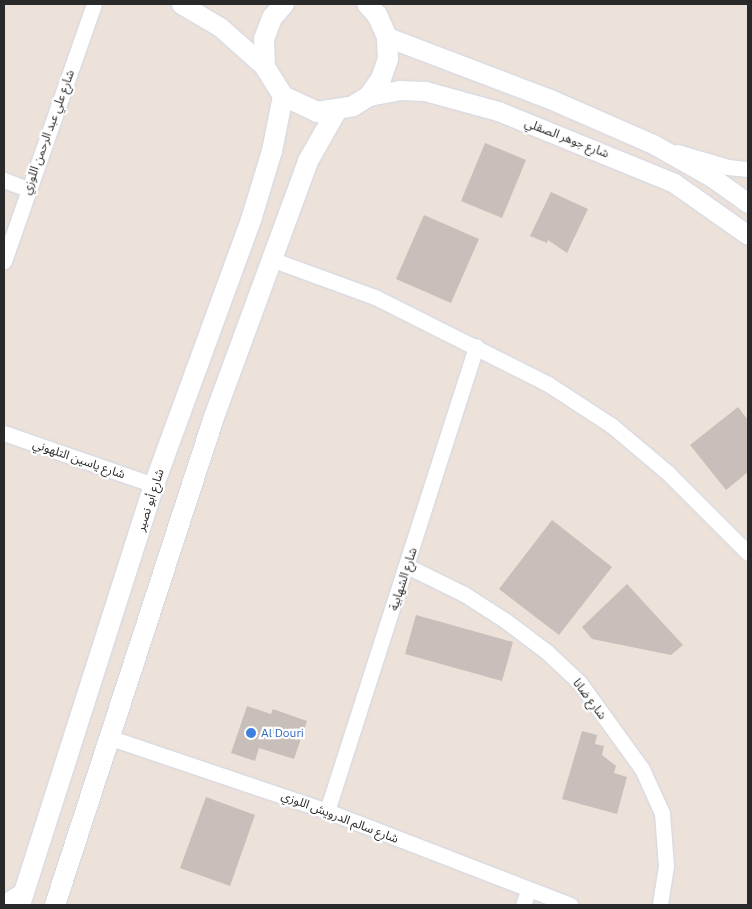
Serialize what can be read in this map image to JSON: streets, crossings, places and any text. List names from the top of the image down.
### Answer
{
  "streets": {
    "main road": ["شارع أبو نصير"],
    "street": [
      "شارع علي عبد الرحمن اللوزي",
      "شارع جوهر الصقلي",
      "شارع ياسين التلهوني",
      "شارع الشهابية",
      "شارع ضانا",
      "شارع سالم الدرويش اللوزي"
    ]
  },
  "crossings": [
    ["شارع ياسين التلهوني", "شارع أبو نصير"],
    ["شارع الشهابية", "شارع ضانا"],
    ["شارع الشهابية", "شارع سالم الدرويش اللوزي"]
  ],
  "places": ["Al Douri"]
}
